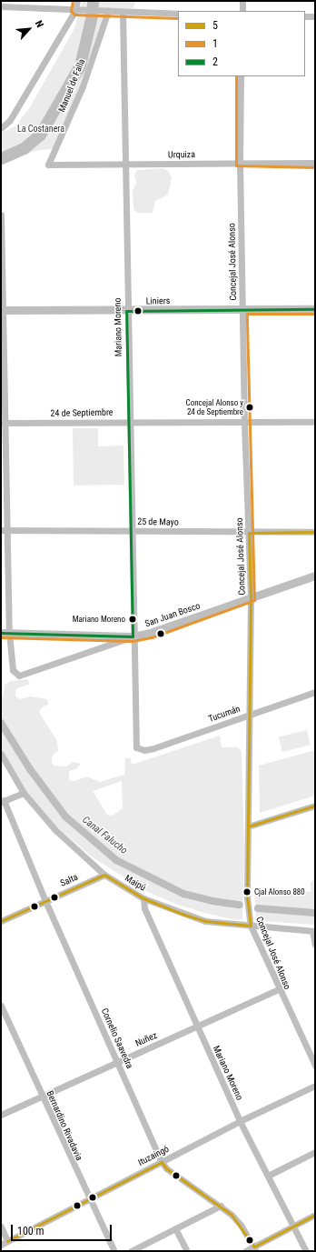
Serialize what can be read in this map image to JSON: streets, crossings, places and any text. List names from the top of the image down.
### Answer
{
  "streets": {
    "street": [
      "Manuel de Falla",
      "Urquiza",
      "Concejal José Alonso",
      "Liniers",
      "Mariano Moreno",
      "24 de Septiembre",
      "25 de Mayo",
      "San Juan Bosco",
      "Tucumán",
      "Salta",
      "Maipú",
      "Cornelio Saavedra",
      "Nuñez",
      "Bernardino Rivadavia",
      "Ituzaingó"
    ]
  },
  "crossings": [
    ["Manuel de Falla", "Urquiza"],
    ["Urquiza", "Concejal José Alonso"],
    ["Urquiza", "Mariano Moreno"],
    ["Concejal José Alonso", "Liniers"],
    ["Concejal José Alonso", "24 de Septiembre"],
    ["Concejal José Alonso", "25 de Mayo"],
    ["Concejal José Alonso", "San Juan Bosco"],
    ["Concejal José Alonso", "Tucumán"],
    ["Concejal José Alonso", "Maipú"],
    ["Concejal José Alonso", "Nuñez"],
    ["Liniers", "Mariano Moreno"],
    ["Mariano Moreno", "24 de Septiembre"],
    ["Mariano Moreno", "25 de Mayo"],
    ["Mariano Moreno", "San Juan Bosco"],
    ["Mariano Moreno", "Tucumán"],
    ["Mariano Moreno", "Maipú"],
    ["Mariano Moreno", "Nuñez"],
    ["Mariano Moreno", "Ituzaingó"],
    ["Salta", "Maipú"],
    ["Salta", "Cornelio Saavedra"],
    ["Cornelio Saavedra", "Nuñez"],
    ["Cornelio Saavedra", "Ituzaingó"],
    ["Nuñez", "Bernardino Rivadavia"],
    ["Bernardino Rivadavia", "Ituzaingó"]
  ],
  "water": ["Canal Falucho"],
  "parks": ["La Costanera"],
  "places": ["Concejal Alonso y 24 de Septiembre", "Mariano Moreno", "Cjal Alonso 880"],
  "lines": ["transit line 1", "transit line 2", "transit line 5"],
  "legend": ["5", "1", "2"],
  "scale_bar": "100 m",
  "north": "top right"
}
